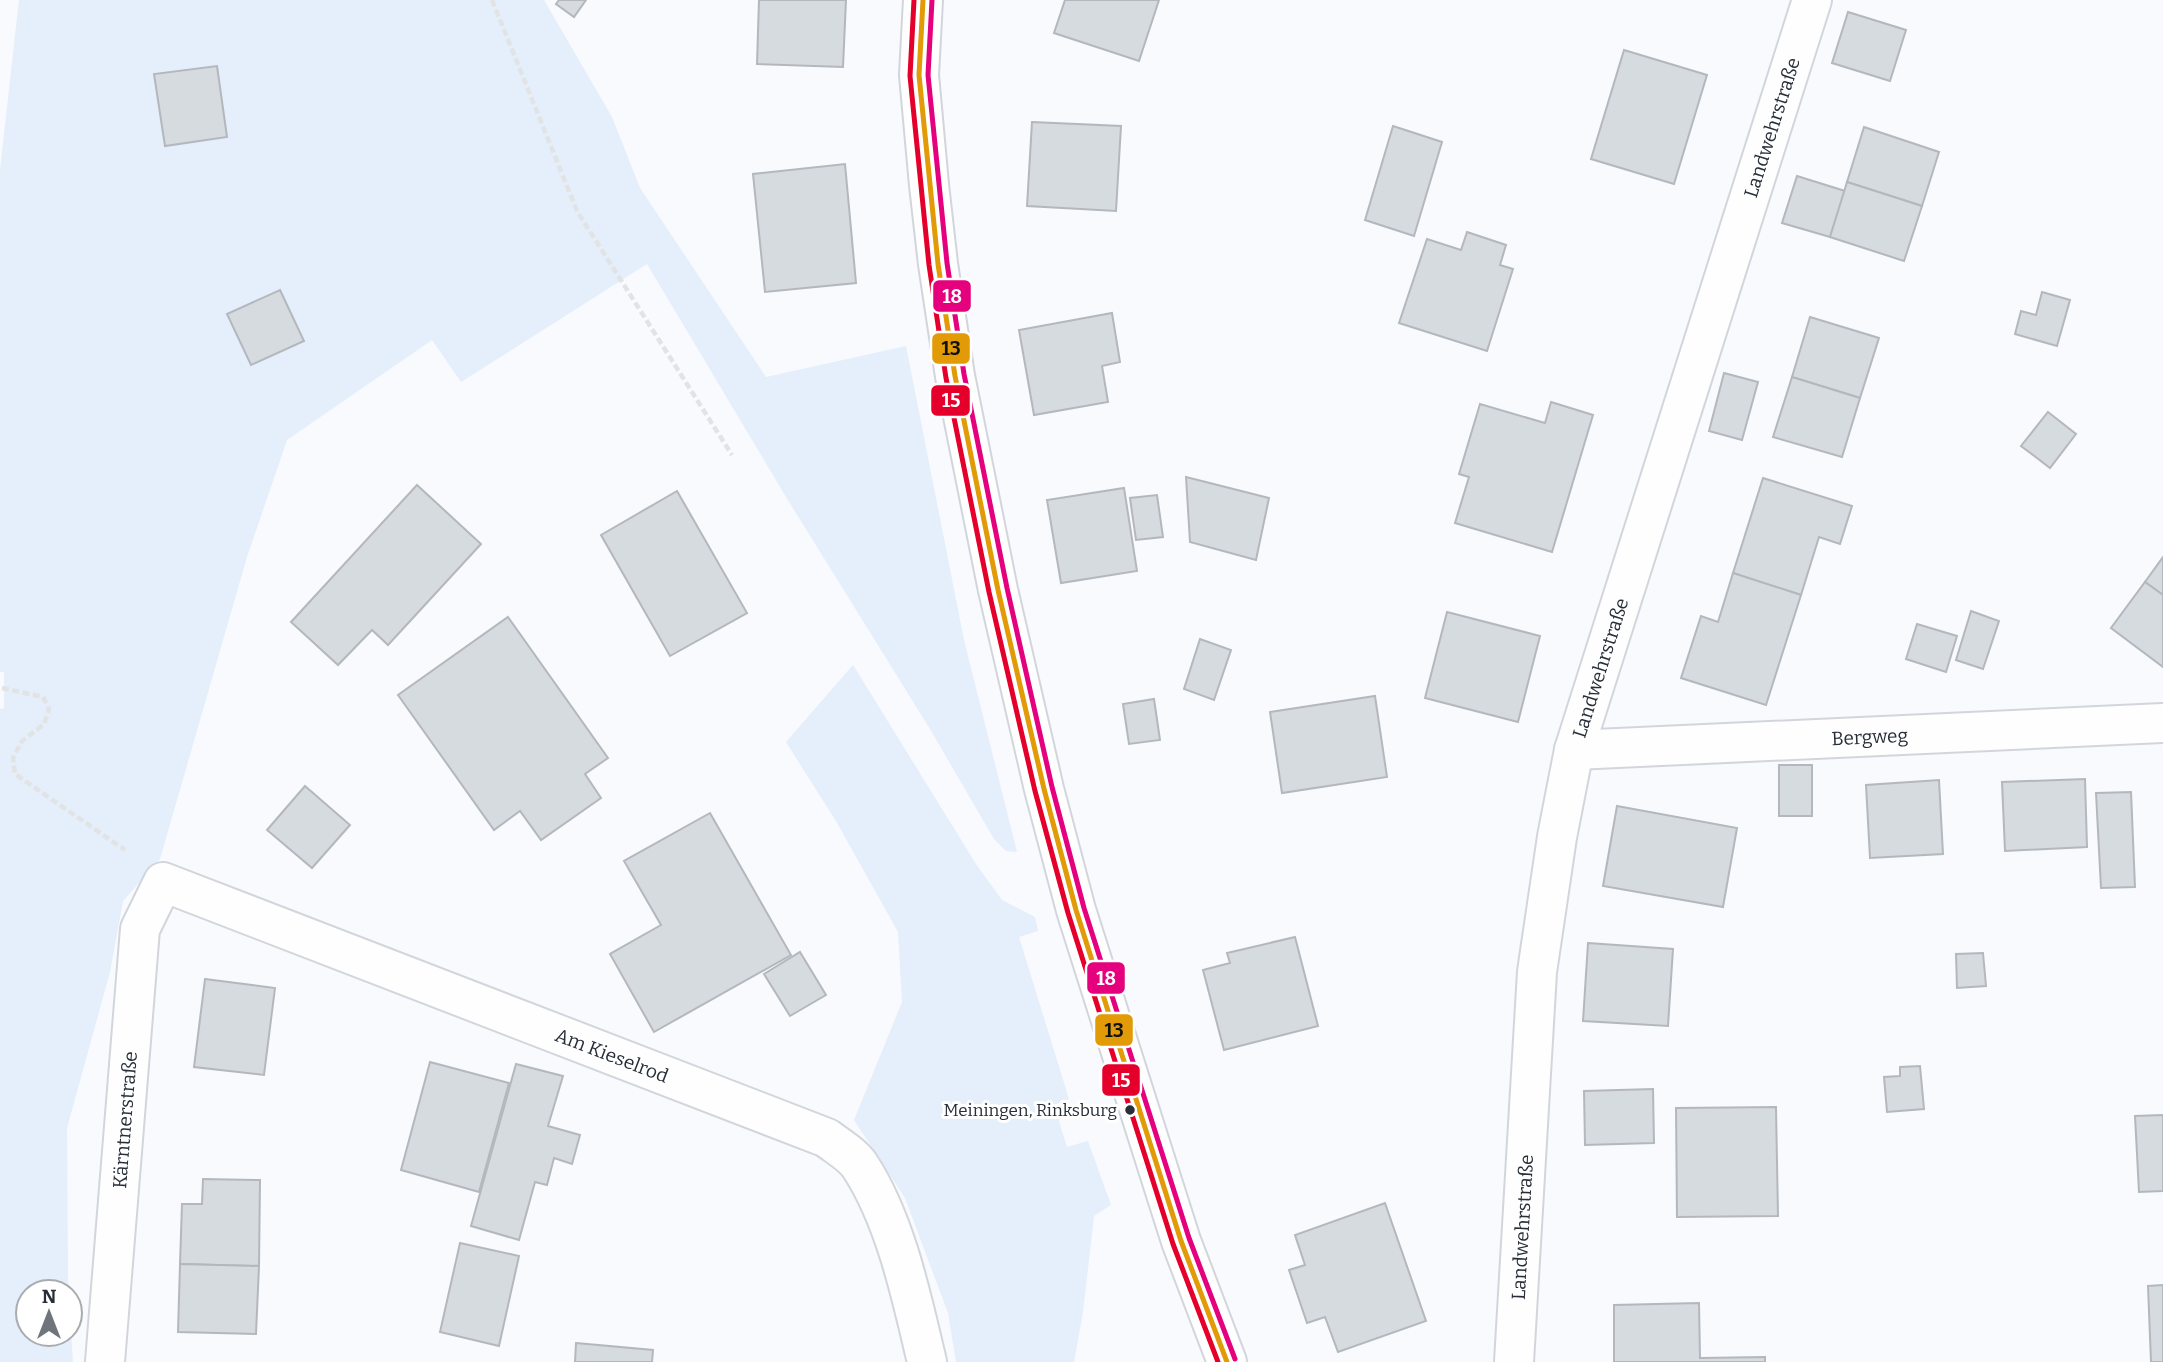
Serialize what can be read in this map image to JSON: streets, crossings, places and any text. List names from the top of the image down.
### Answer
{
  "streets": {
    "street": [
      "Landwehrstraße",
      "Bergweg",
      "Am Kieselrod",
      "Kärntnerstraße"
    ]
  },
  "crossings": [
    ["Landwehrstraße", "Bergweg"],
    ["Am Kieselrod", "Kärntnerstraße"]
  ],
  "places": ["Meiningen, Rinksburg"],
  "lines": ["transit line 13", "transit line 15", "transit line 18"],
  "north": "top"
}
